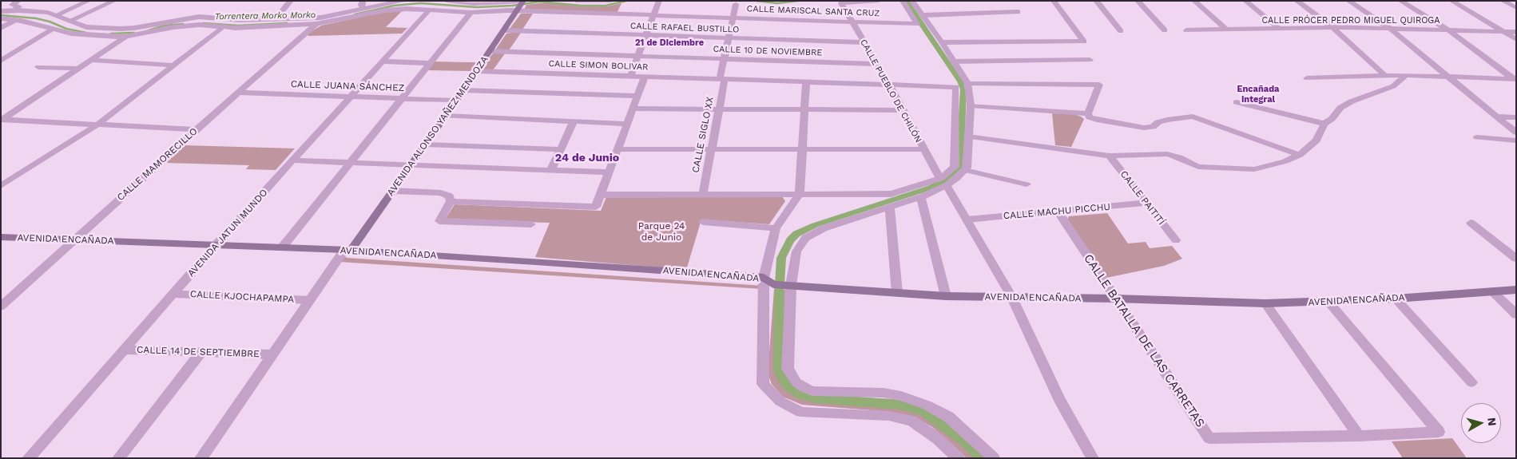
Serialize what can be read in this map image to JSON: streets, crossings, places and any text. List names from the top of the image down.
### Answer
{
  "streets": {
    "main road": ["AVENIDA ALONSO YAÑEZ MENDOZA", "AVENIDA ENCAÑADA"],
    "street": [
      "CALLE MARISCAL SANTA CRUZ",
      "CALLE PRÓCER PEDRO MIGUEL QUIROGA",
      "CALLE RAFAEL BUSTILLO",
      "CALLE 10 DE NOVIEMBRE",
      "CALLE SIMON BOLIVAR",
      "CALLE JUANA SÁNCHEZ",
      "CALLE PUEBLO DE CHILÓN",
      "CALLE SIGLO XX",
      "CALLE MAMORECILLO",
      "CALLE PAITITÍ",
      "CALLE MACHU PICCHU",
      "AVENIDA JATUN MUNDO",
      "CALLE KJOCHAPAMPA",
      "CALLE BATALLA DE LAS CARRETAS",
      "CALLE 14 DE SEPTIEMBRE"
    ]
  },
  "crossings": [
    ["CALLE MARISCAL SANTA CRUZ", "CALLE PUEBLO DE CHILÓN"],
    ["CALLE MARISCAL SANTA CRUZ", "AVENIDA ALONSO YAÑEZ MENDOZA"],
    ["CALLE MARISCAL SANTA CRUZ", "CALLE SIGLO XX"],
    ["CALLE RAFAEL BUSTILLO", "CALLE PUEBLO DE CHILÓN"],
    ["CALLE RAFAEL BUSTILLO", "AVENIDA ALONSO YAÑEZ MENDOZA"],
    ["CALLE RAFAEL BUSTILLO", "CALLE SIGLO XX"],
    ["CALLE 10 DE NOVIEMBRE", "CALLE PUEBLO DE CHILÓN"],
    ["CALLE 10 DE NOVIEMBRE", "AVENIDA ALONSO YAÑEZ MENDOZA"],
    ["CALLE 10 DE NOVIEMBRE", "CALLE SIGLO XX"],
    ["CALLE SIMON BOLIVAR", "AVENIDA ALONSO YAÑEZ MENDOZA"],
    ["CALLE SIMON BOLIVAR", "CALLE SIGLO XX"],
    ["CALLE JUANA SÁNCHEZ", "AVENIDA ALONSO YAÑEZ MENDOZA"],
    ["CALLE JUANA SÁNCHEZ", "CALLE MAMORECILLO"],
    ["CALLE JUANA SÁNCHEZ", "AVENIDA JATUN MUNDO"],
    ["CALLE PUEBLO DE CHILÓN", "CALLE MACHU PICCHU"],
    ["CALLE PUEBLO DE CHILÓN", "AVENIDA ENCAÑADA"],
    ["AVENIDA ALONSO YAÑEZ MENDOZA", "AVENIDA ENCAÑADA"],
    ["AVENIDA ALONSO YAÑEZ MENDOZA", "CALLE KJOCHAPAMPA"],
    ["AVENIDA ALONSO YAÑEZ MENDOZA", "CALLE 14 DE SEPTIEMBRE"],
    ["CALLE MAMORECILLO", "AVENIDA ENCAÑADA"],
    ["CALLE PAITITÍ", "CALLE MACHU PICCHU"],
    ["CALLE MACHU PICCHU", "CALLE BATALLA DE LAS CARRETAS"],
    ["AVENIDA JATUN MUNDO", "AVENIDA ENCAÑADA"],
    ["AVENIDA JATUN MUNDO", "CALLE KJOCHAPAMPA"],
    ["AVENIDA JATUN MUNDO", "CALLE 14 DE SEPTIEMBRE"],
    ["AVENIDA ENCAÑADA", "CALLE BATALLA DE LAS CARRETAS"]
  ],
  "districts": ["21 de Diciembre", "Encañada Integral", "24 de Junio"],
  "water": ["Torrentera Morko Morko"],
  "parks": ["Parque 24 de Junio"],
  "north": "right"
}
